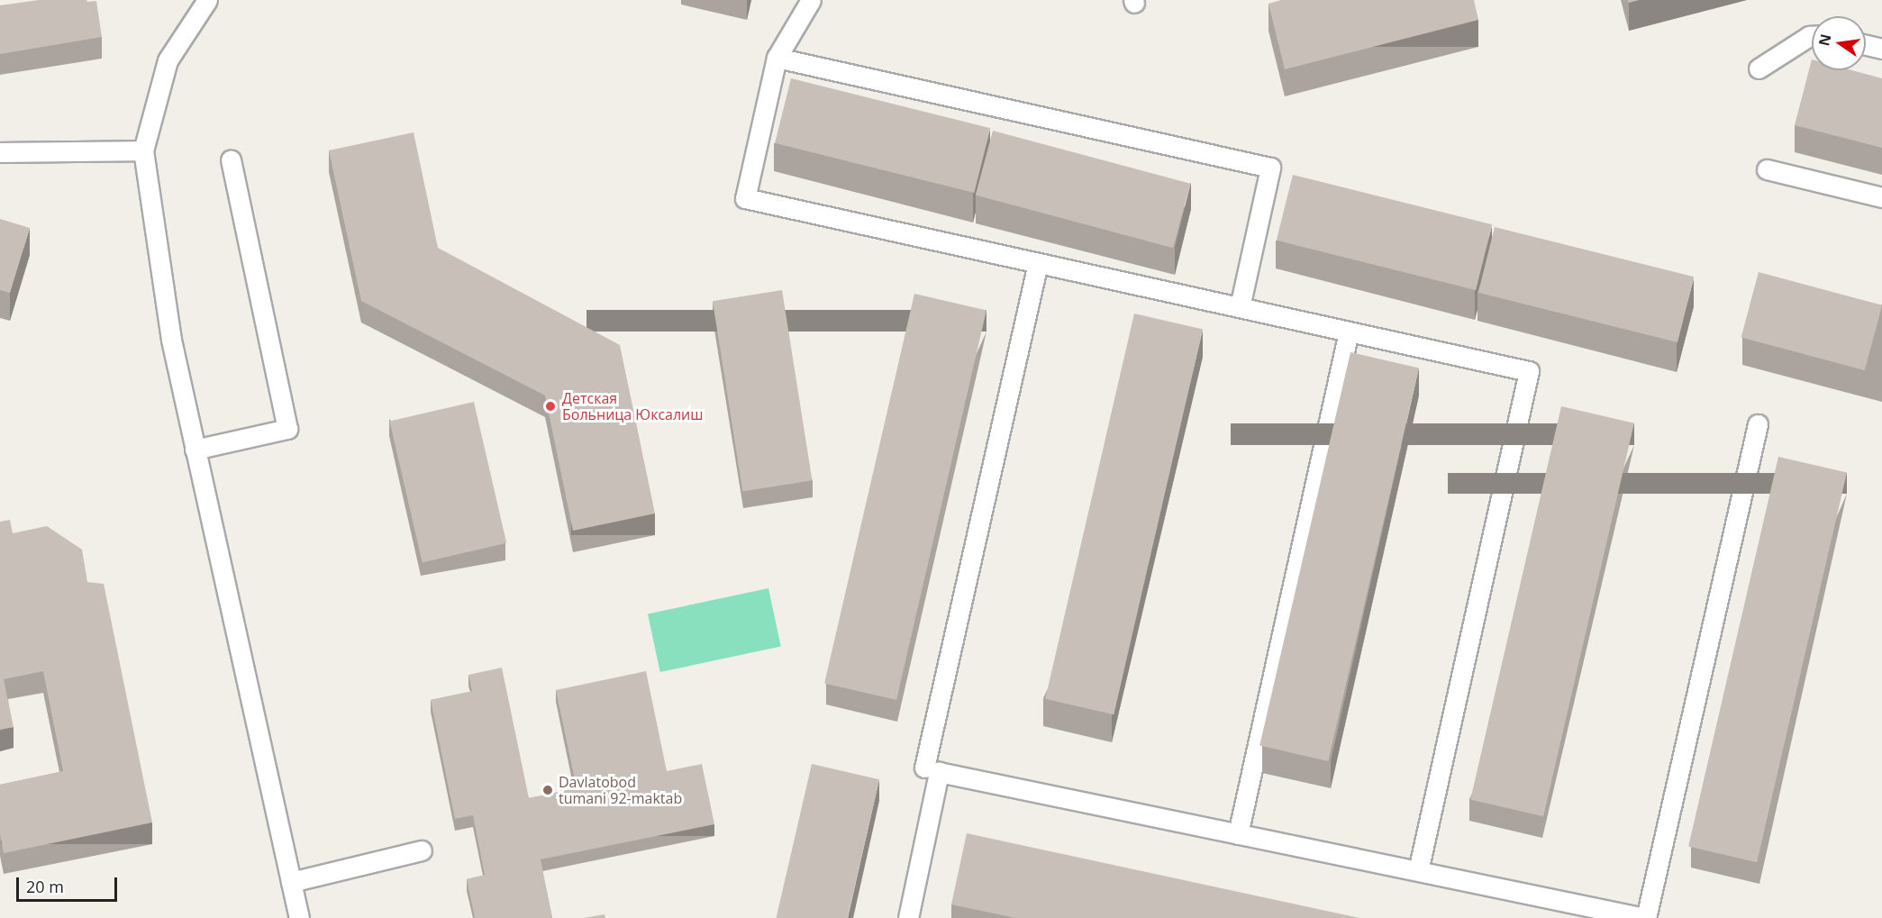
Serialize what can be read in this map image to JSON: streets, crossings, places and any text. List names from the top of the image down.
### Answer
{
  "places": ["Детская Больница Юксалиш", "Davlatobod tumani 92-maktab"],
  "scale_bar": "20 m",
  "north": "left"
}
